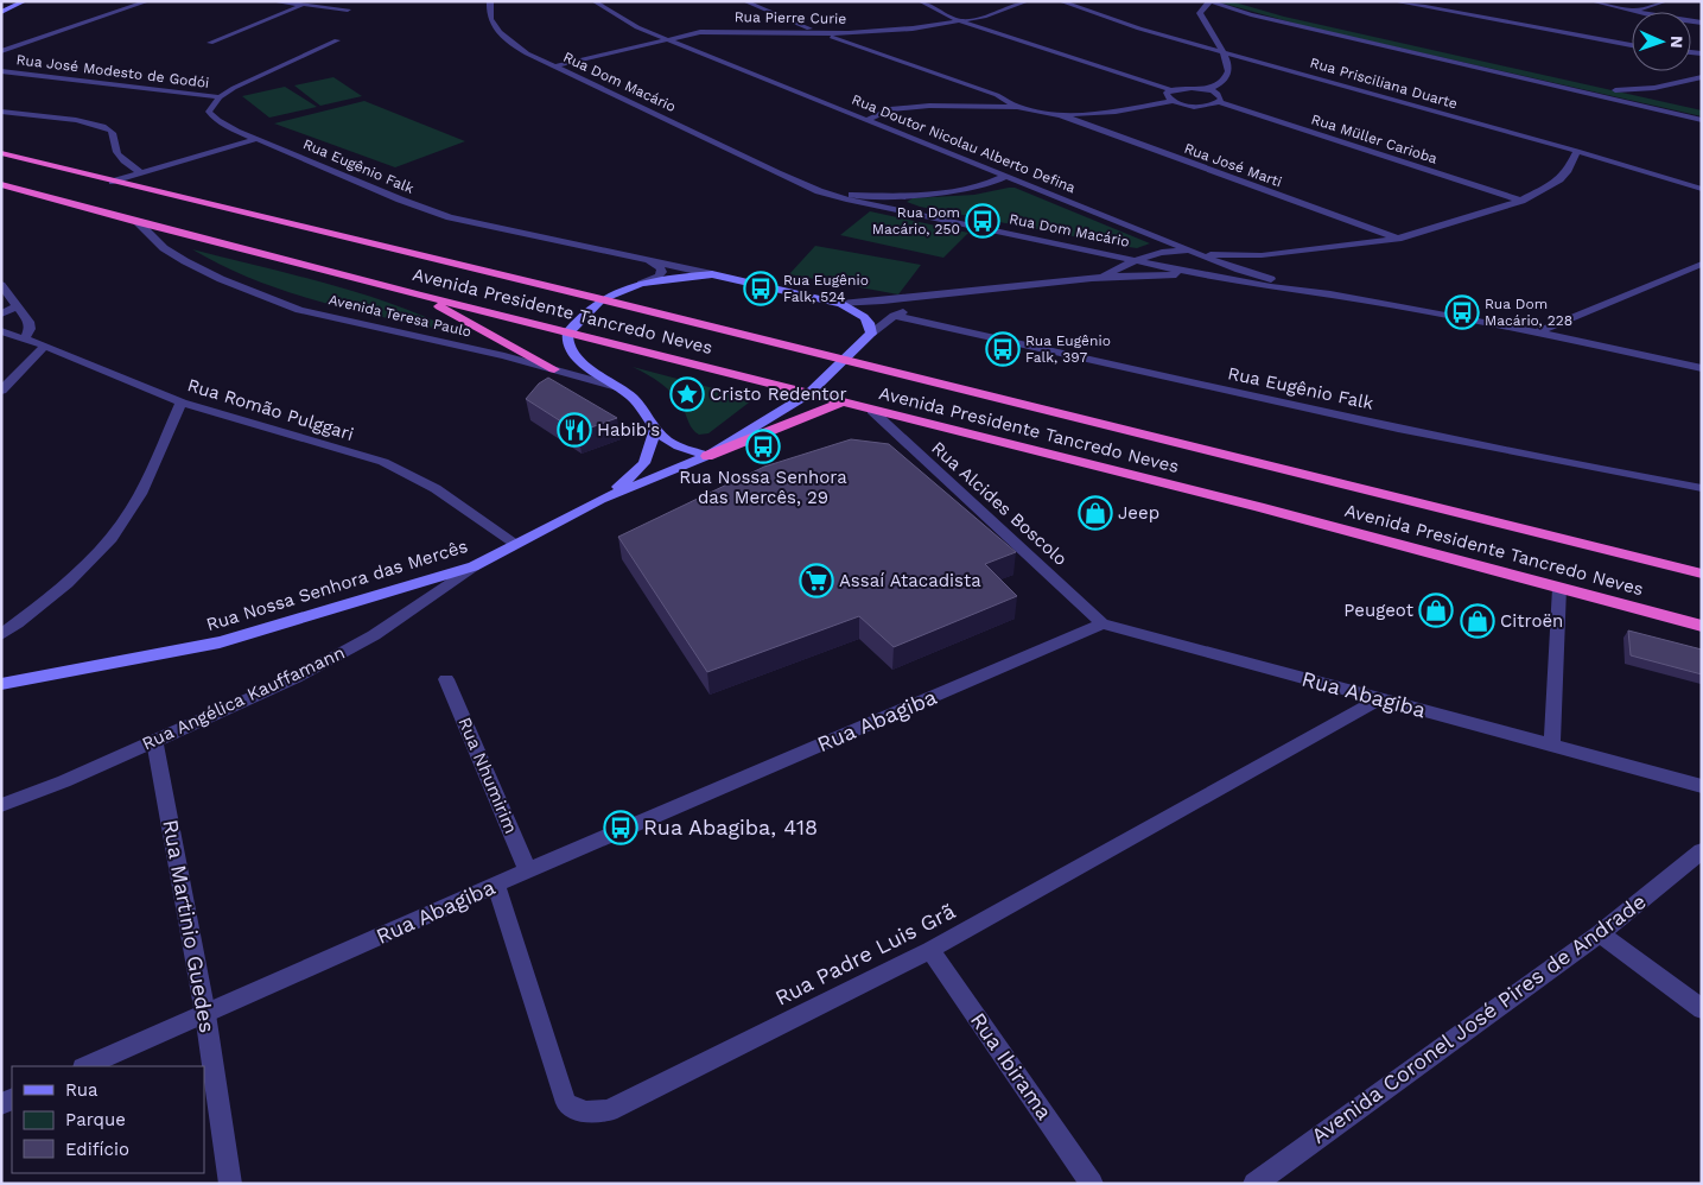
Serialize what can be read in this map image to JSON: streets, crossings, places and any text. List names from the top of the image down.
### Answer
{
  "streets": {
    "highway": ["Avenida Presidente Tancredo Neves"],
    "main road": ["Rua Eugênio Falk", "Avenida Teresa Paulo", "Rua Nossa Senhora das Mercês"],
    "street": [
      "Rua Pierre Curie",
      "Rua José Modesto de Godói",
      "Rua Dom Macário",
      "Rua Prisciliana Duarte",
      "Rua Müller Carioba",
      "Rua Doutor Nicolau Alberto Defina",
      "Rua José Marti",
      "Rua Romão Pulggari",
      "Rua Alcides Boscolo",
      "Rua Abagiba",
      "Rua Angélica Kauffamann",
      "Rua Nhumirim",
      "Rua Martinio Guedes",
      "Rua Padre Luis Grã",
      "Avenida Coronel José Pires de Andrade",
      "Rua Ibirama"
    ]
  },
  "crossings": [
    ["Rua Pierre Curie", "Rua Dom Macário"],
    ["Rua Pierre Curie", "Rua Doutor Nicolau Alberto Defina"],
    ["Rua José Modesto de Godói", "Rua Eugênio Falk"],
    ["Rua Dom Macário", "Rua Doutor Nicolau Alberto Defina"],
    ["Rua Eugênio Falk", "Rua Nossa Senhora das Mercês"],
    ["Avenida Presidente Tancredo Neves", "Avenida Teresa Paulo"],
    ["Avenida Presidente Tancredo Neves", "Rua Alcides Boscolo"],
    ["Avenida Presidente Tancredo Neves", "Rua Nossa Senhora das Mercês"],
    ["Avenida Teresa Paulo", "Rua Nossa Senhora das Mercês"],
    ["Rua Romão Pulggari", "Rua Nossa Senhora das Mercês"],
    ["Rua Alcides Boscolo", "Rua Abagiba"],
    ["Rua Nossa Senhora das Mercês", "Rua Angélica Kauffamann"],
    ["Rua Abagiba", "Rua Nhumirim"],
    ["Rua Abagiba", "Rua Martinio Guedes"],
    ["Rua Abagiba", "Rua Padre Luis Grã"],
    ["Rua Angélica Kauffamann", "Rua Martinio Guedes"],
    ["Rua Padre Luis Grã", "Rua Ibirama"]
  ],
  "places": {
    "bus stop": [
      "Rua Dom Macário, 250",
      "Rua Eugênio Falk, 524",
      "Rua Dom Macário, 228",
      "Rua Eugênio Falk, 397",
      "Rua Nossa Senhora das Mercês, 29",
      "Rua Abagiba, 418"
    ],
    "place": ["Cristo Redentor"],
    "restaurant": ["Habib's"],
    "shop": ["Jeep", "Peugeot", "Citroën"],
    "supermarket": ["Assaí Atacadista"]
  },
  "legend": ["Rua", "Parque", "Edifício"],
  "north": "right"
}
